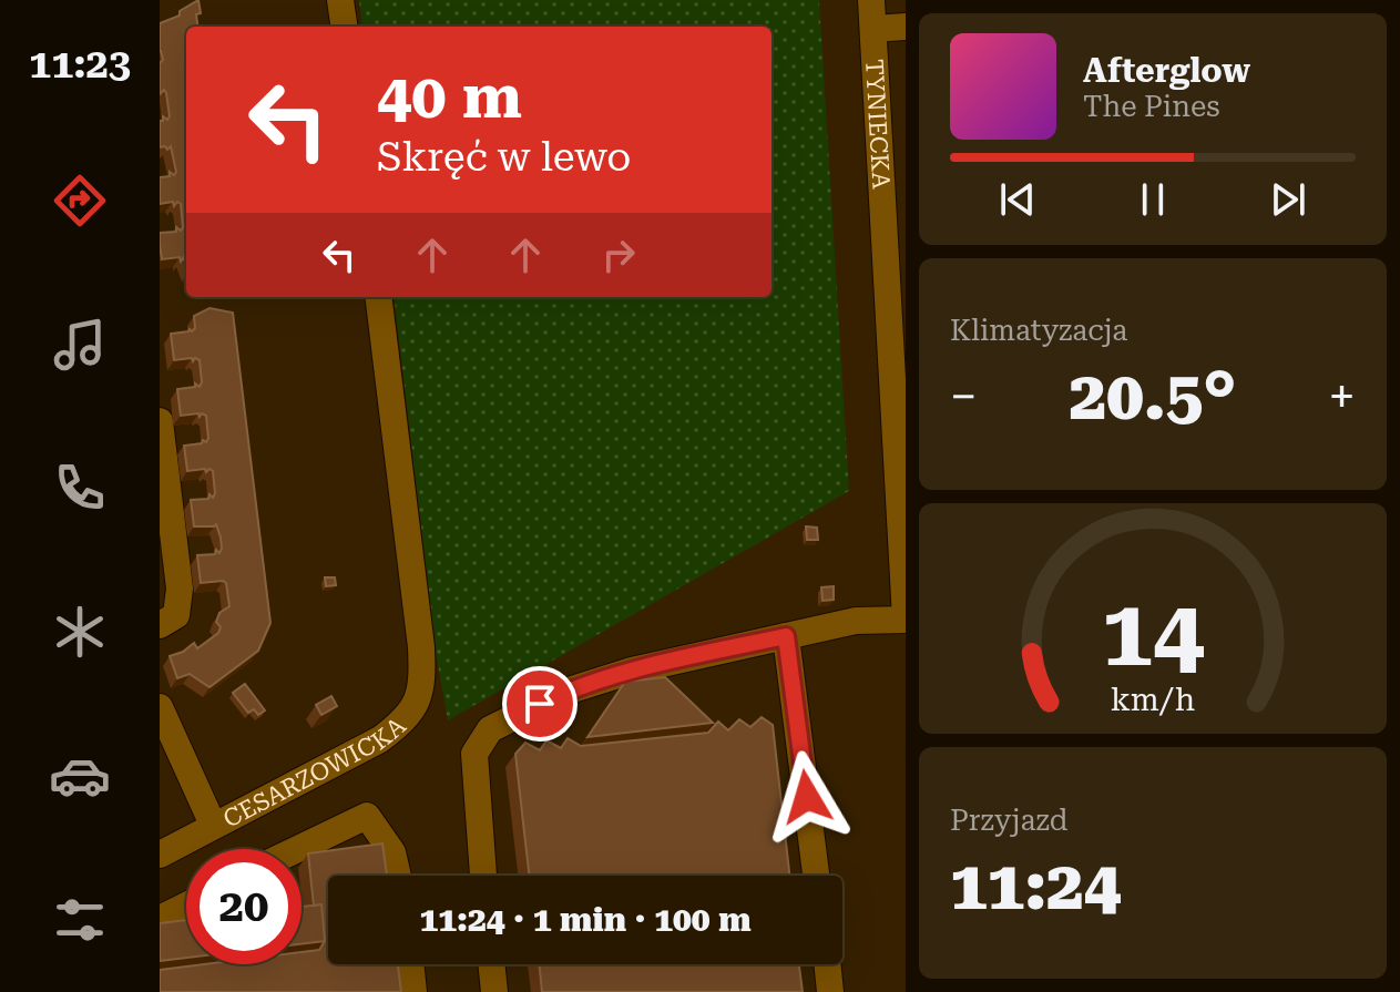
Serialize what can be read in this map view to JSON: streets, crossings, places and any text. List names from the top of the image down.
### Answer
{
  "streets": {
    "street": ["TYNIECKA", "CESARZOWICKA"]
  },
  "page": {
    "tabs": "11:23",
    "turn": ["40 m", "Skręć w lewo"],
    "song": ["Afterglow", "The Pines"],
    "tile": [
      "Klimatyzacja",
      ["Przyjazd", "11:24"]
    ],
    "heat": ["−", "20.5°", "+"],
    "limit": "20",
    "trip": "11:24 · 1 min · 100 m",
    "gauge": ["14", "km/h"]
  }
}
